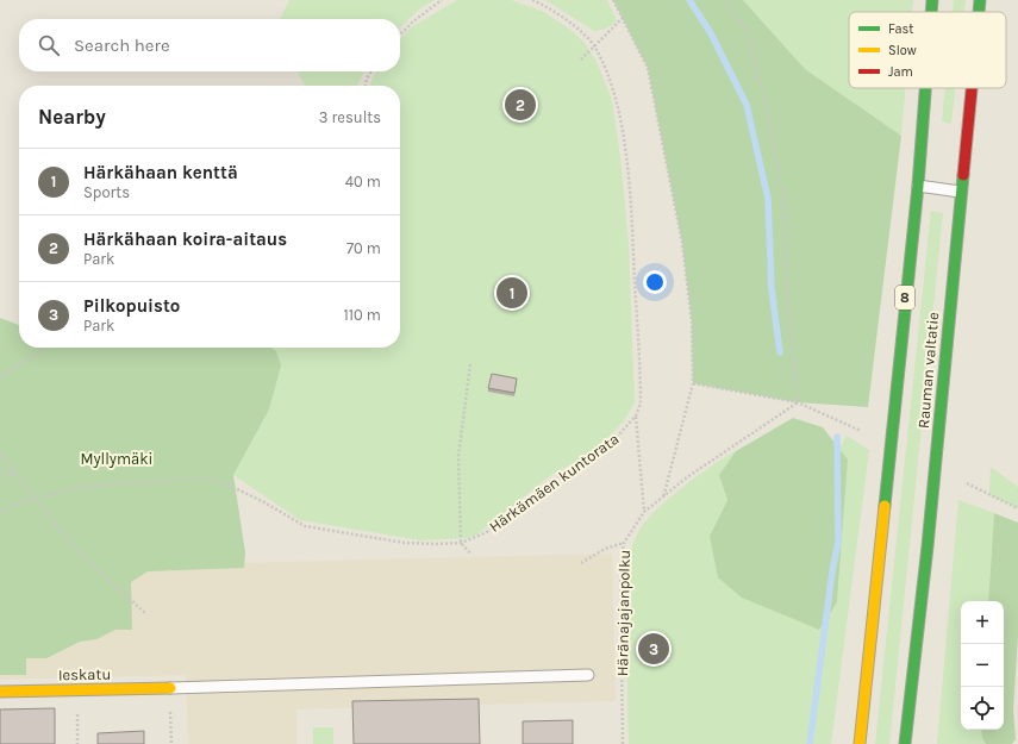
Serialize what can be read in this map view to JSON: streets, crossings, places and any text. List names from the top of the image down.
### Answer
{
  "streets": {
    "main road": ["8", "Rauman valtatie", "Ieskatu"],
    "path": ["Härkämäen kuntorata", "Häränajajanpolku"]
  },
  "parks": ["Myllymäki"],
  "legend": ["Fast", "Slow", "Jam"],
  "page": {
    "search": "Search here",
    "heading": ["Nearby", "3 results"],
    "pins": ["2", "1", "3"],
    "list": [
      {
        "mark": "1",
        "name": "Härkähaan kenttä",
        "note": "Sports",
        "value": "40 m"
      },
      {
        "mark": "2",
        "name": "Härkähaan koira-aitaus",
        "note": "Park",
        "value": "70 m"
      },
      {
        "mark": "3",
        "name": "Pilkopuisto",
        "note": "Park",
        "value": "110 m"
      }
    ],
    "map_buttons": ["+", "−"]
  }
}
